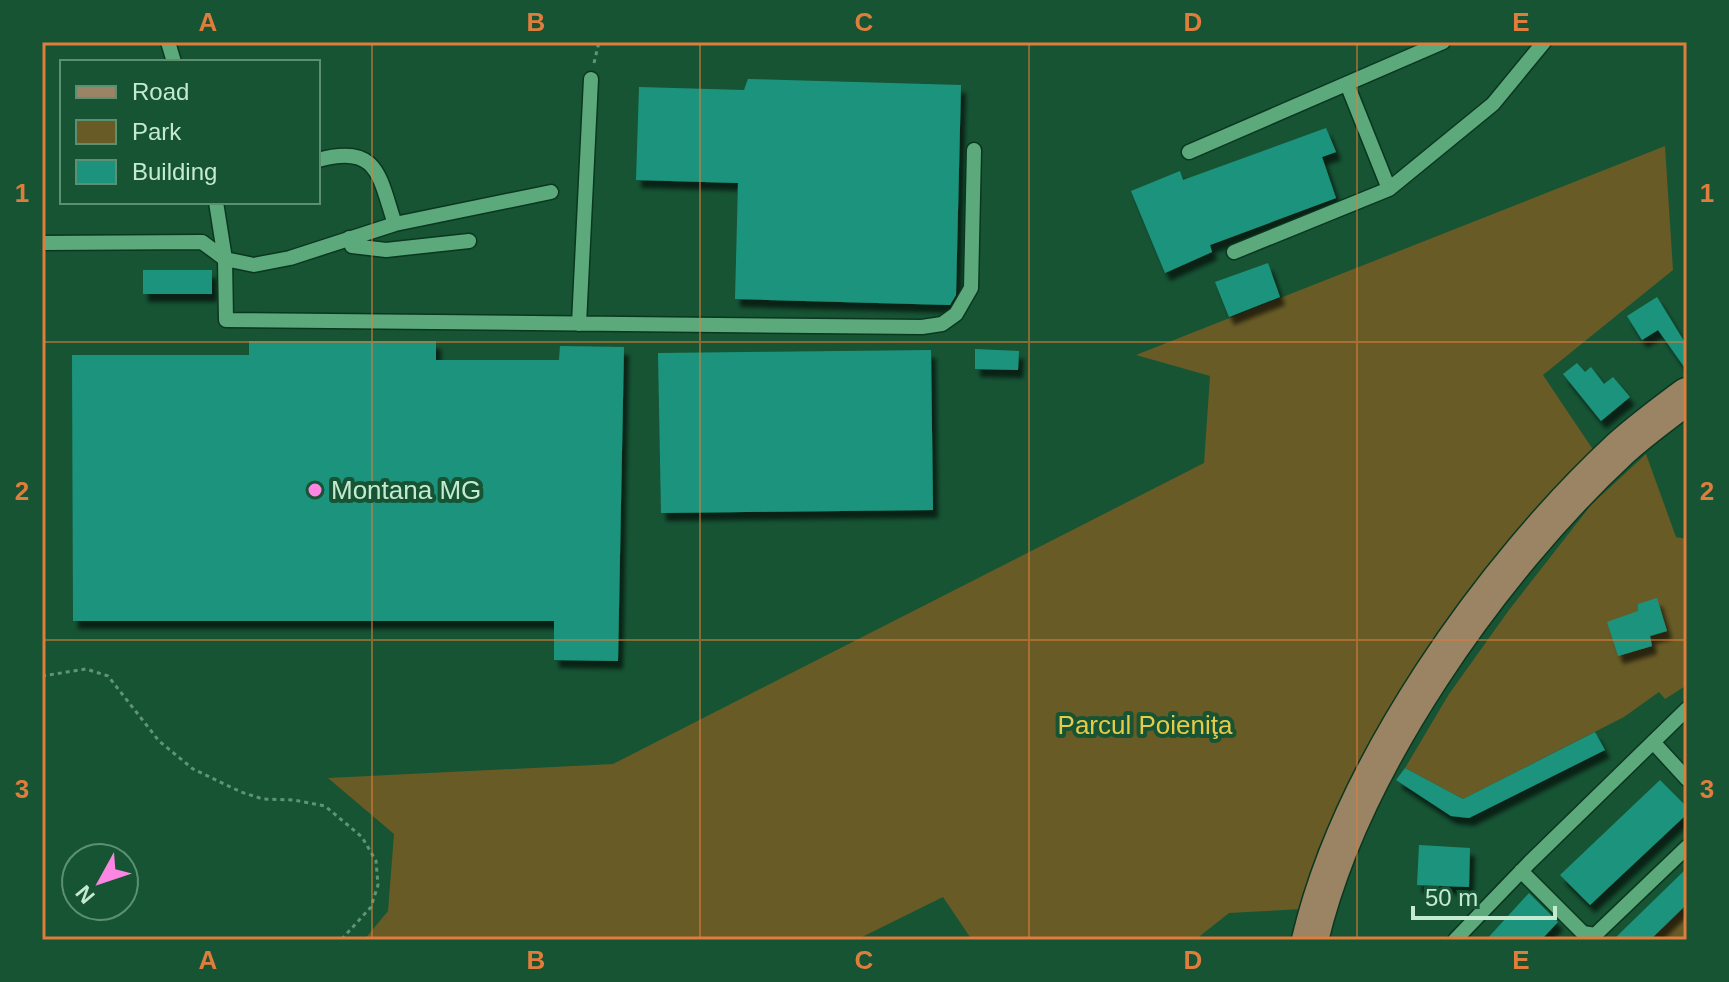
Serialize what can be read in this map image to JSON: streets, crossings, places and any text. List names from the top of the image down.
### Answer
{
  "parks": ["Parcul Poieniţa"],
  "places": ["Montana MG"],
  "legend": ["Road", "Park", "Building"],
  "scale_bar": "50 m",
  "north": "bottom left",
  "grid": {
    "columns": [
      "A",
      "B",
      "C",
      "D",
      "E"
    ],
    "rows": ["1", "2", "3"]
  }
}
